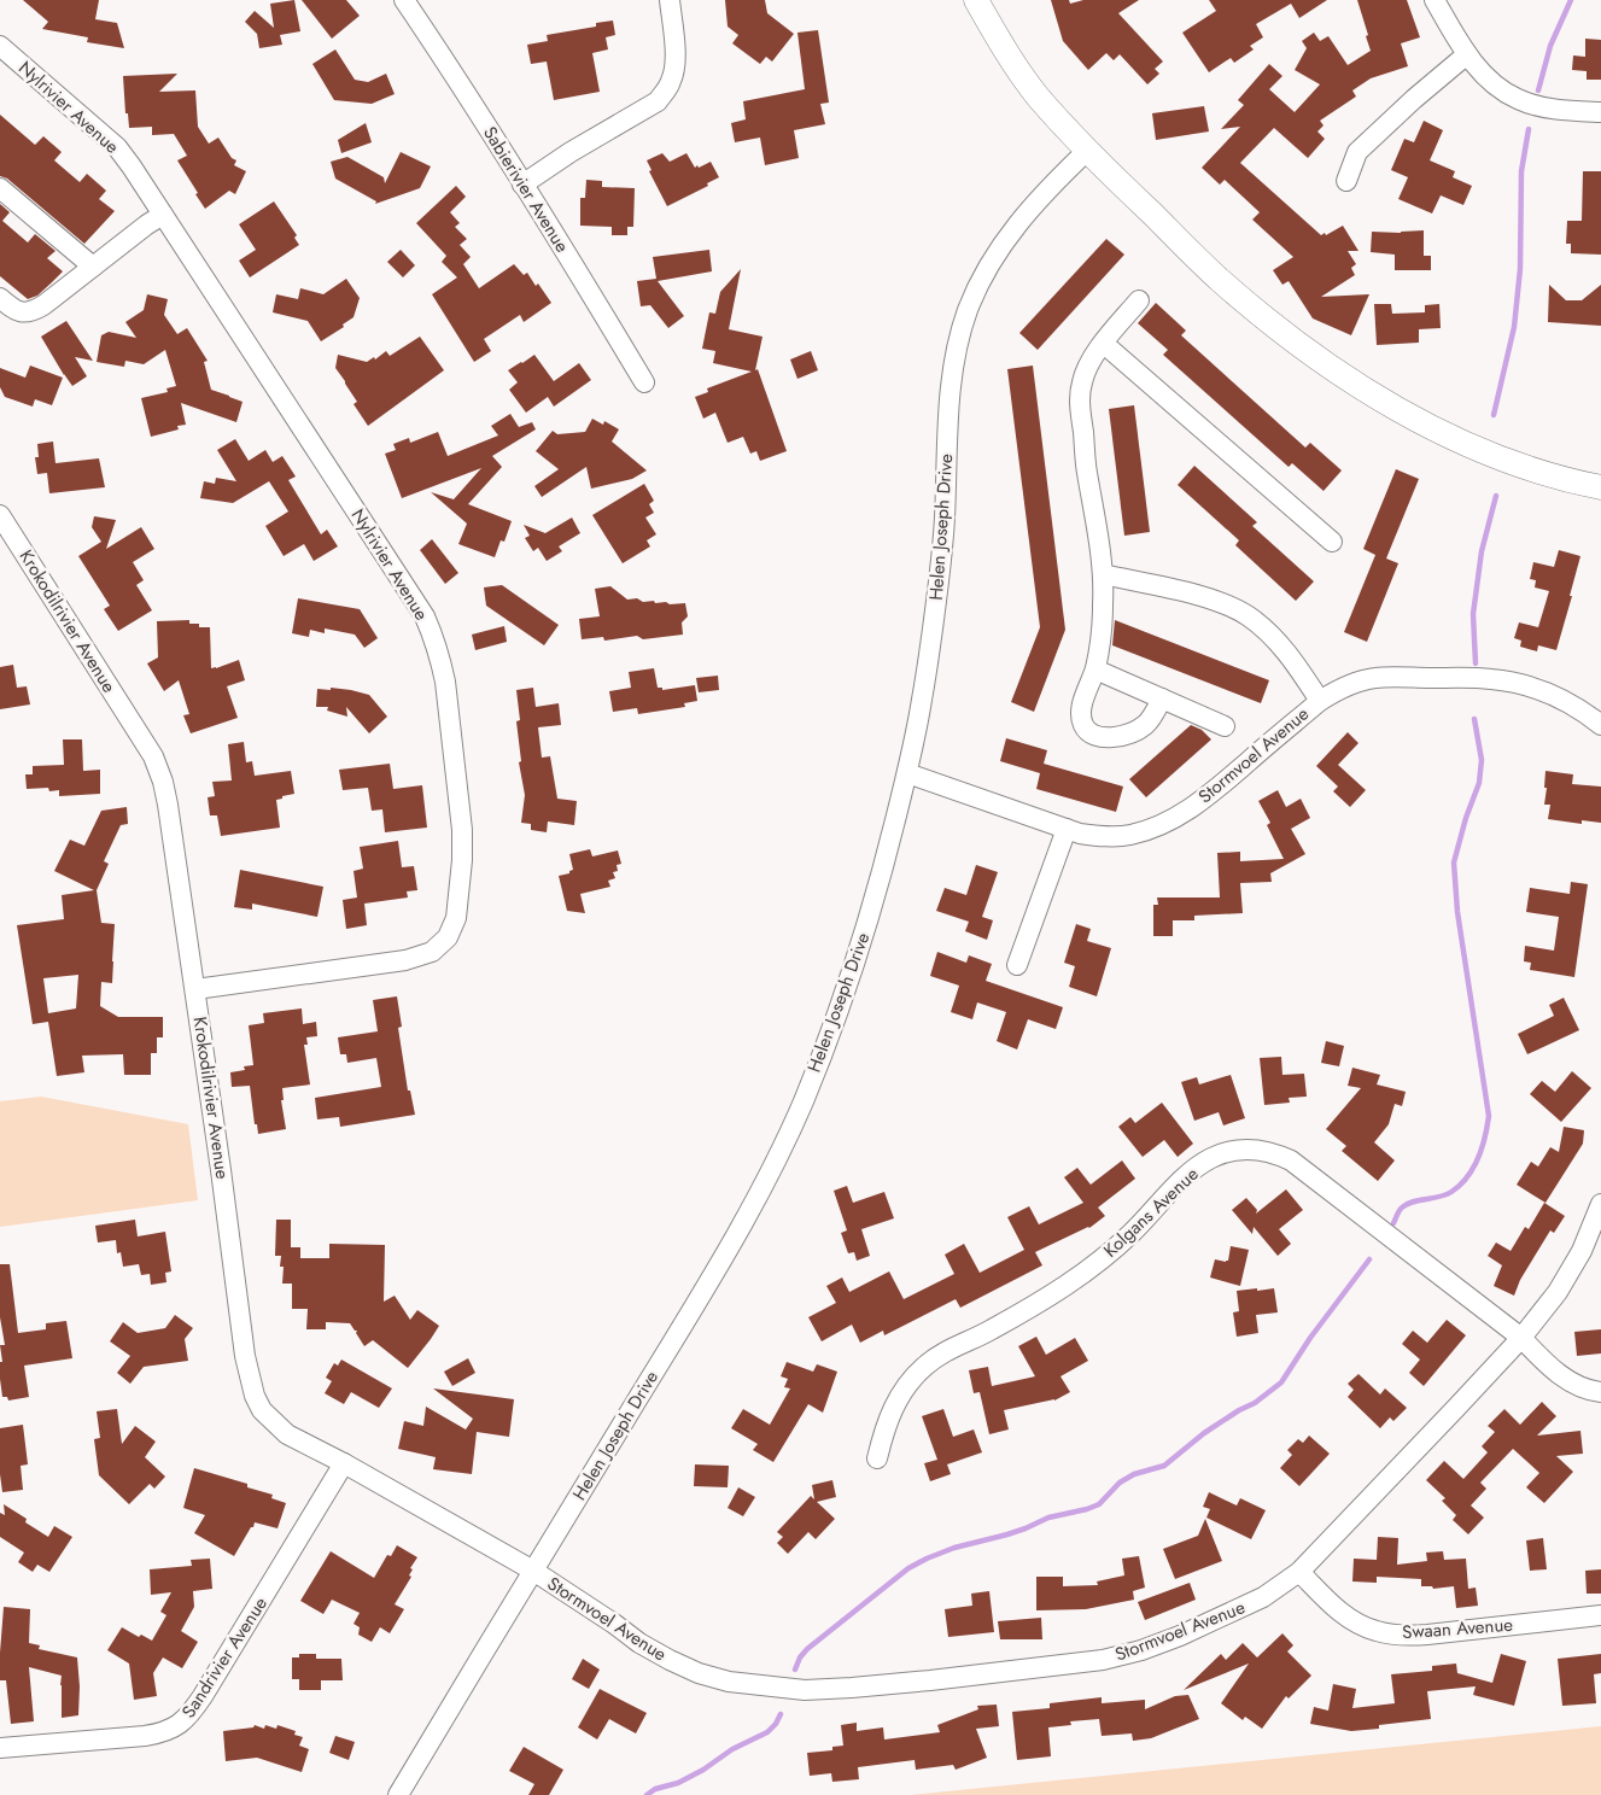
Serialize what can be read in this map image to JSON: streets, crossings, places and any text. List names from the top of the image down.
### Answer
{
  "streets": {
    "street": [
      "Nylrivier Avenue",
      "Sabierivier Avenue",
      "Helen Joseph Drive",
      "Krokodilrivier Avenue",
      "Stormvoel Avenue",
      "Kolgans Avenue",
      "Swaan Avenue",
      "Sandrivier Avenue"
    ]
  },
  "crossings": [
    ["Nylrivier Avenue", "Krokodilrivier Avenue"],
    ["Helen Joseph Drive", "Krokodilrivier Avenue"],
    ["Helen Joseph Drive", "Stormvoel Avenue"],
    ["Krokodilrivier Avenue", "Stormvoel Avenue"],
    ["Krokodilrivier Avenue", "Sandrivier Avenue"],
    ["Stormvoel Avenue", "Kolgans Avenue"],
    ["Stormvoel Avenue", "Swaan Avenue"]
  ]
}
